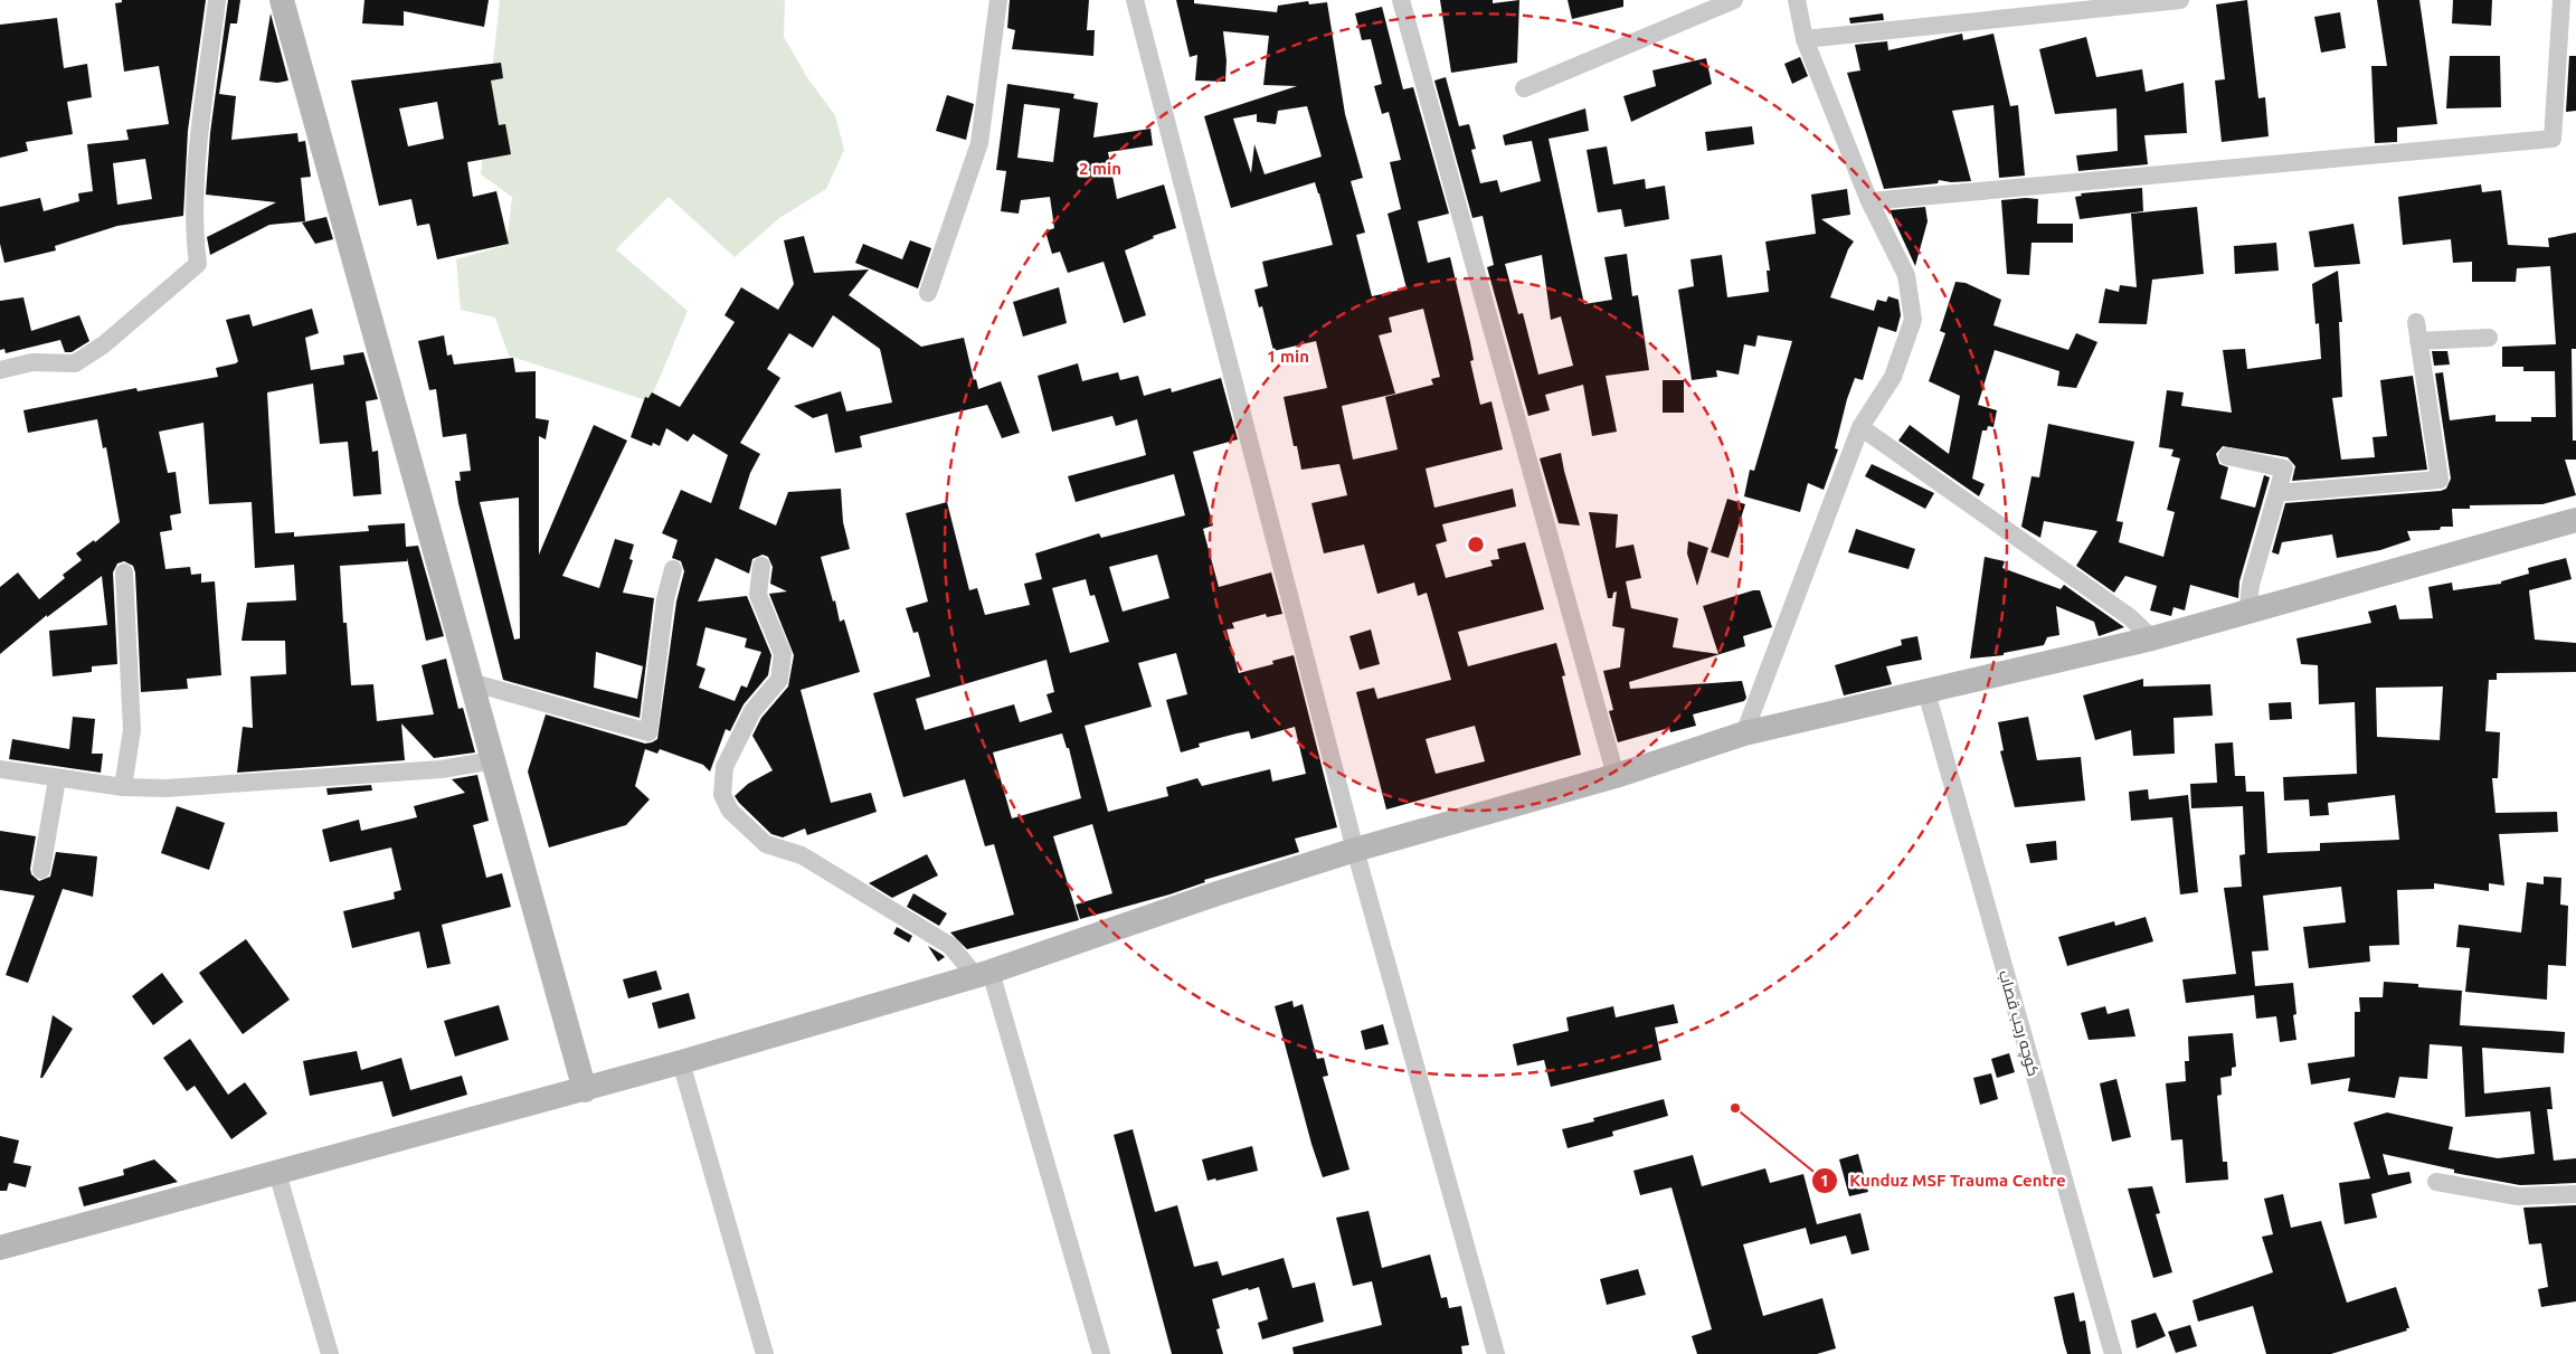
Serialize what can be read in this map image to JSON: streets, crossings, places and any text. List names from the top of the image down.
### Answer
{
  "streets": {
    "street": ["کوچه رجب قصاب"]
  },
  "places": ["Kunduz MSF Trauma Centre"],
  "rings": ["2 min", "1 min"]
}
